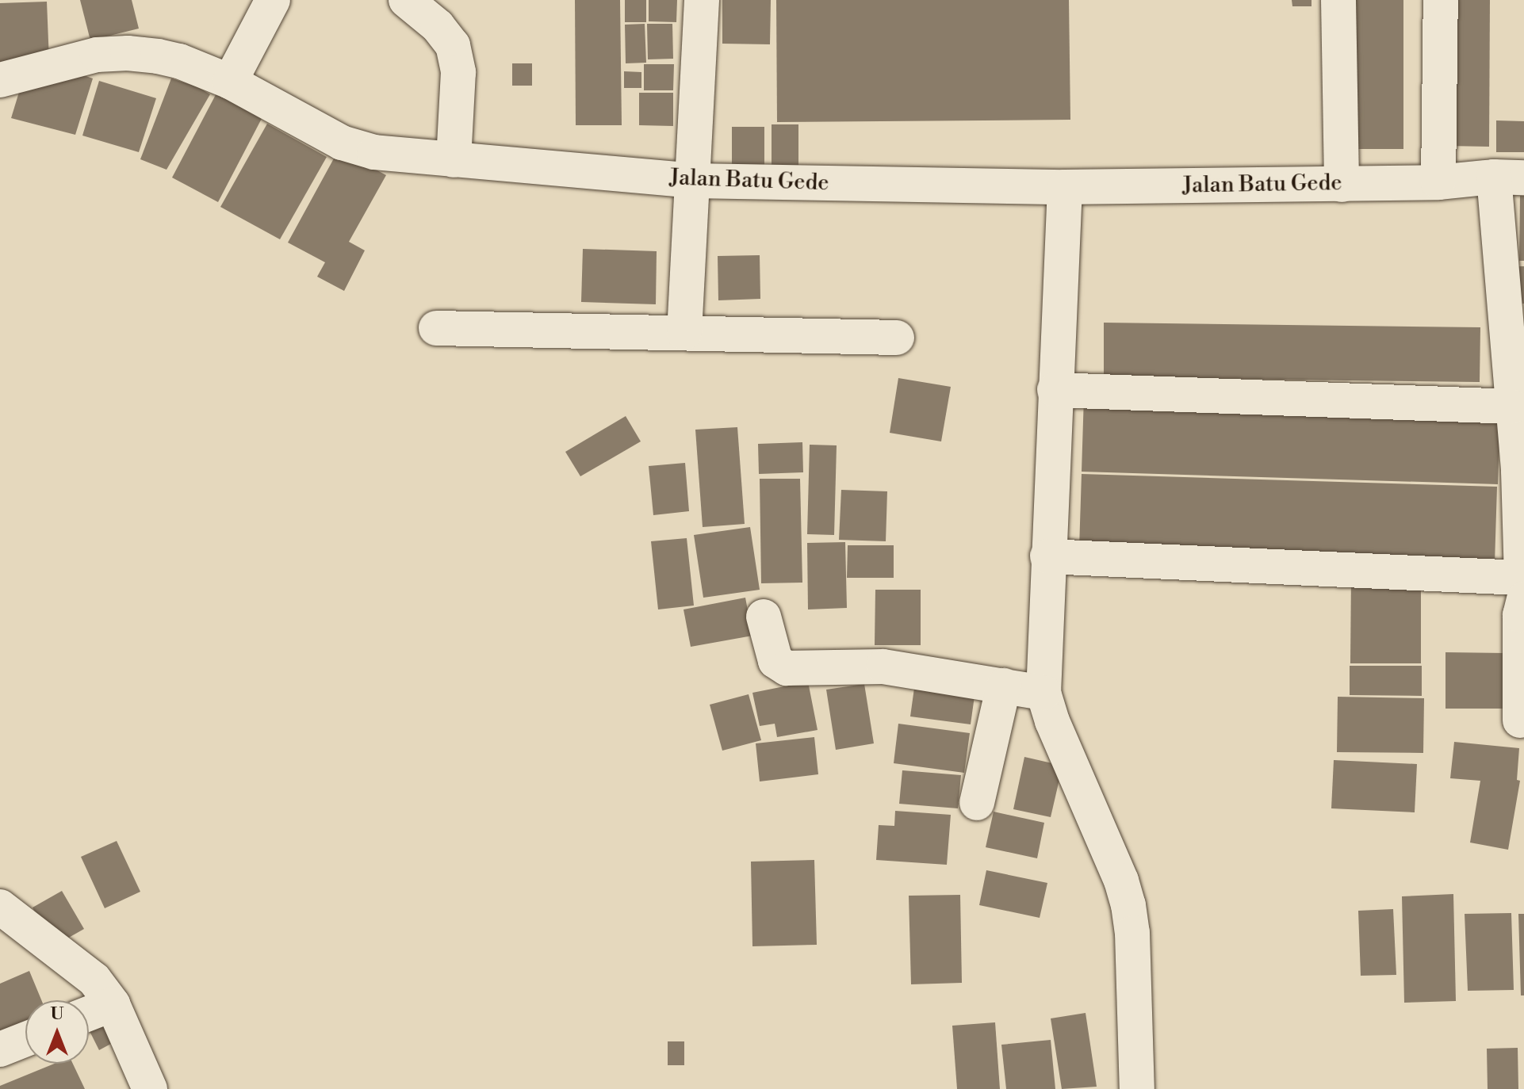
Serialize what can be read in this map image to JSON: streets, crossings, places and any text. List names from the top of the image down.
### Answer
{
  "streets": {
    "street": ["Jalan Batu Gede"]
  },
  "north": "top"
}
